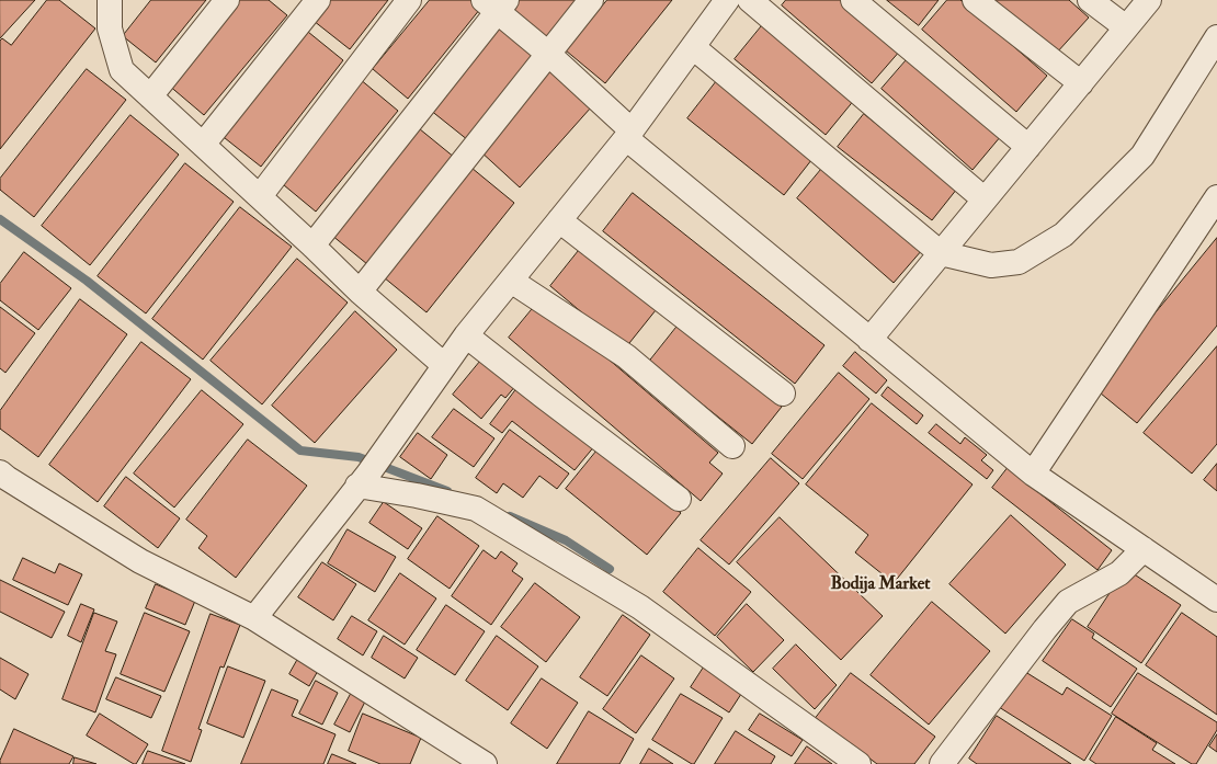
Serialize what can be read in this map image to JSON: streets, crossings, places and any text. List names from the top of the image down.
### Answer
{
  "districts": ["Bodija Market"]
}
